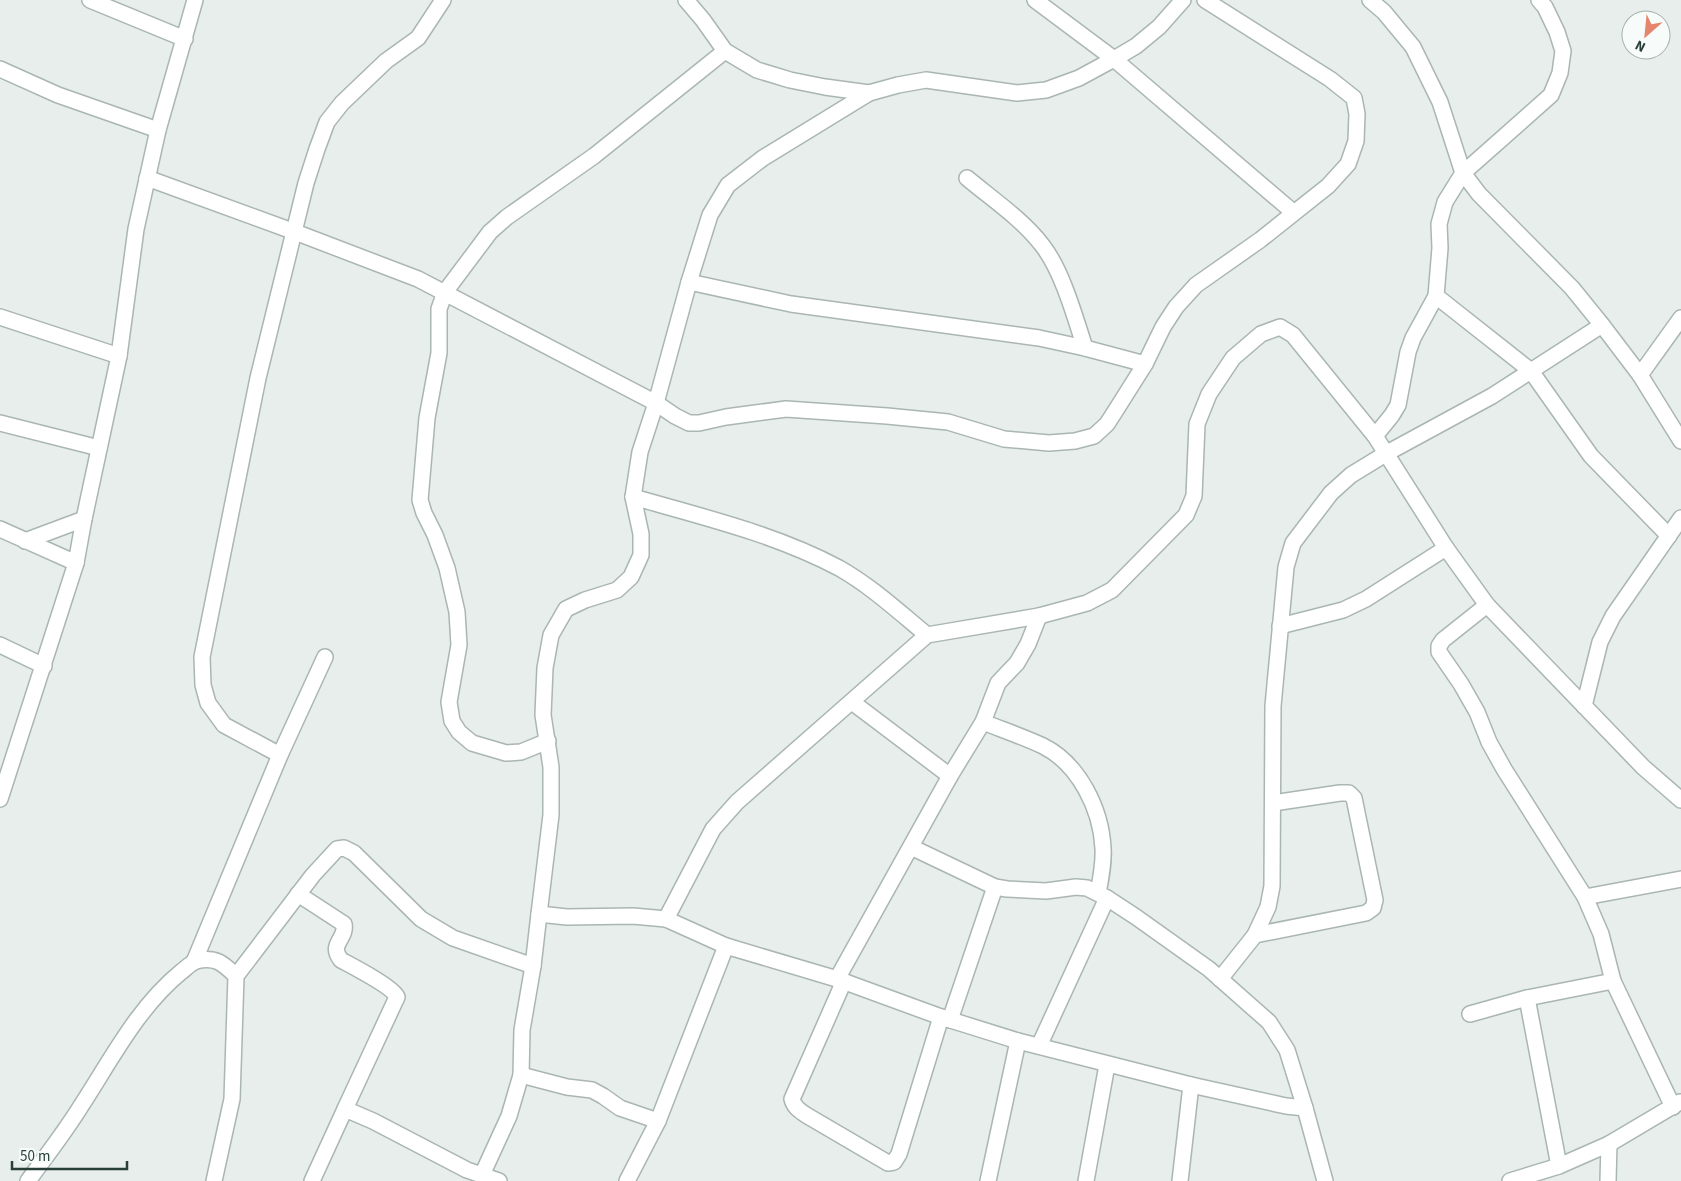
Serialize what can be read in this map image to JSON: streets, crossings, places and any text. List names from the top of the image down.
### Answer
{
  "scale_bar": "50 m",
  "north": "bottom left"
}
